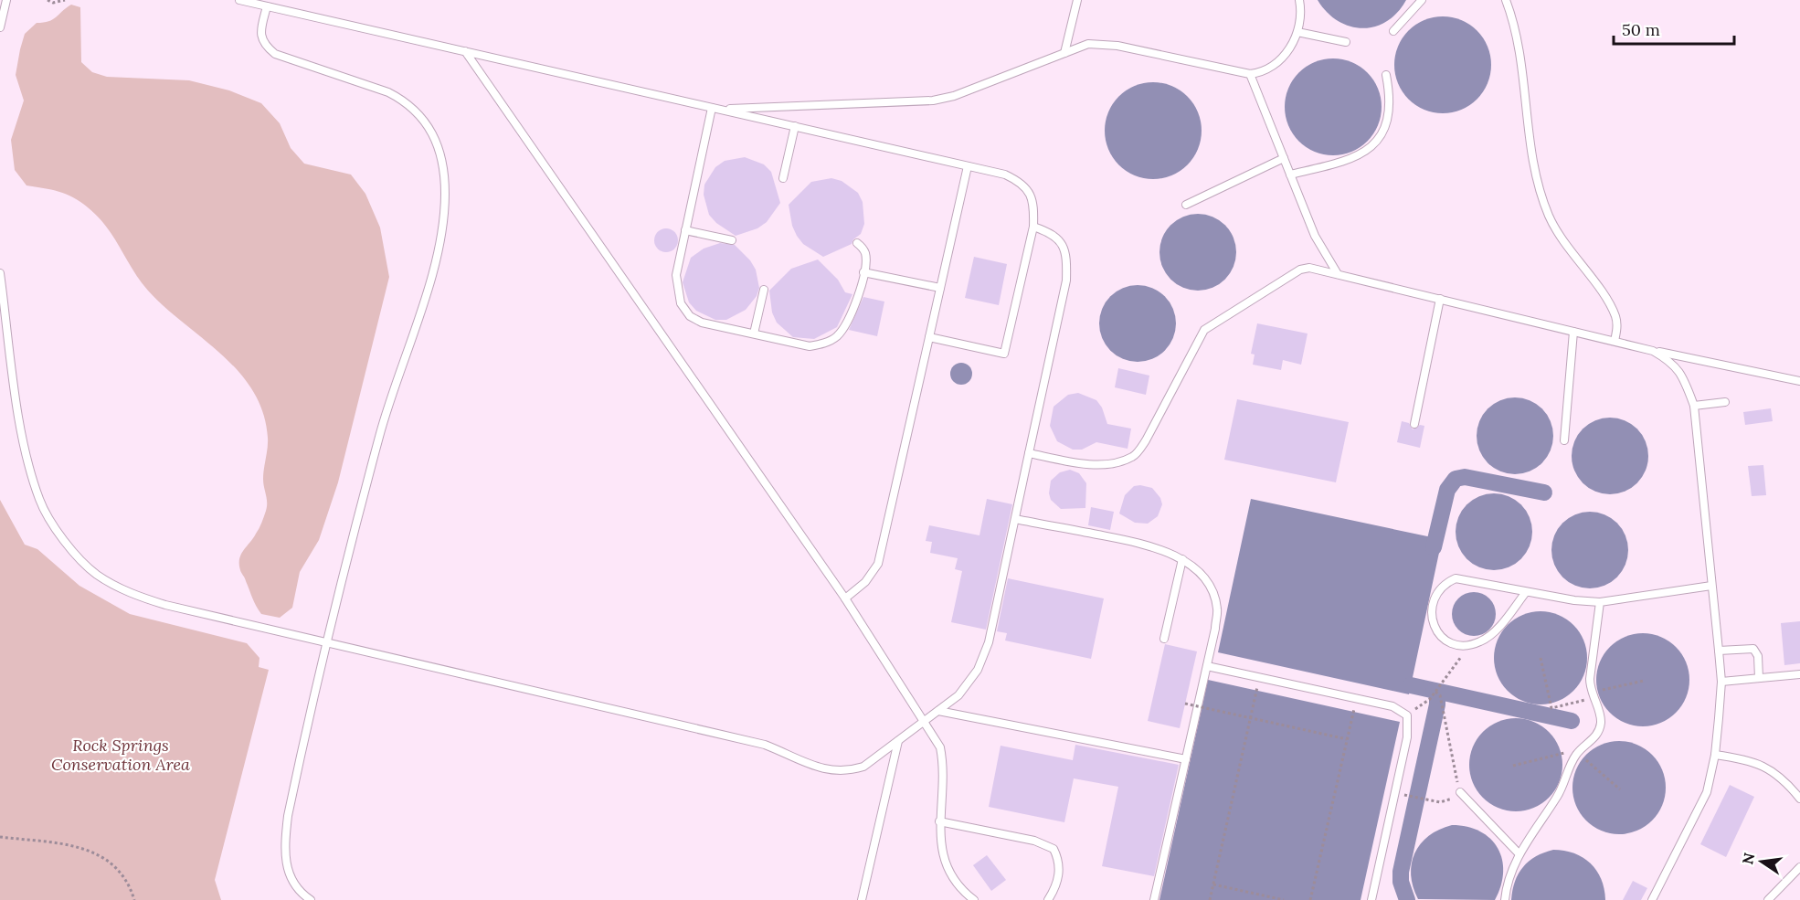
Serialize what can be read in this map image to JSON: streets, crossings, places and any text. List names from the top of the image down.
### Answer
{
  "parks": ["Rock Springs Conservation Area"],
  "scale_bar": "50 m",
  "north": "left"
}
